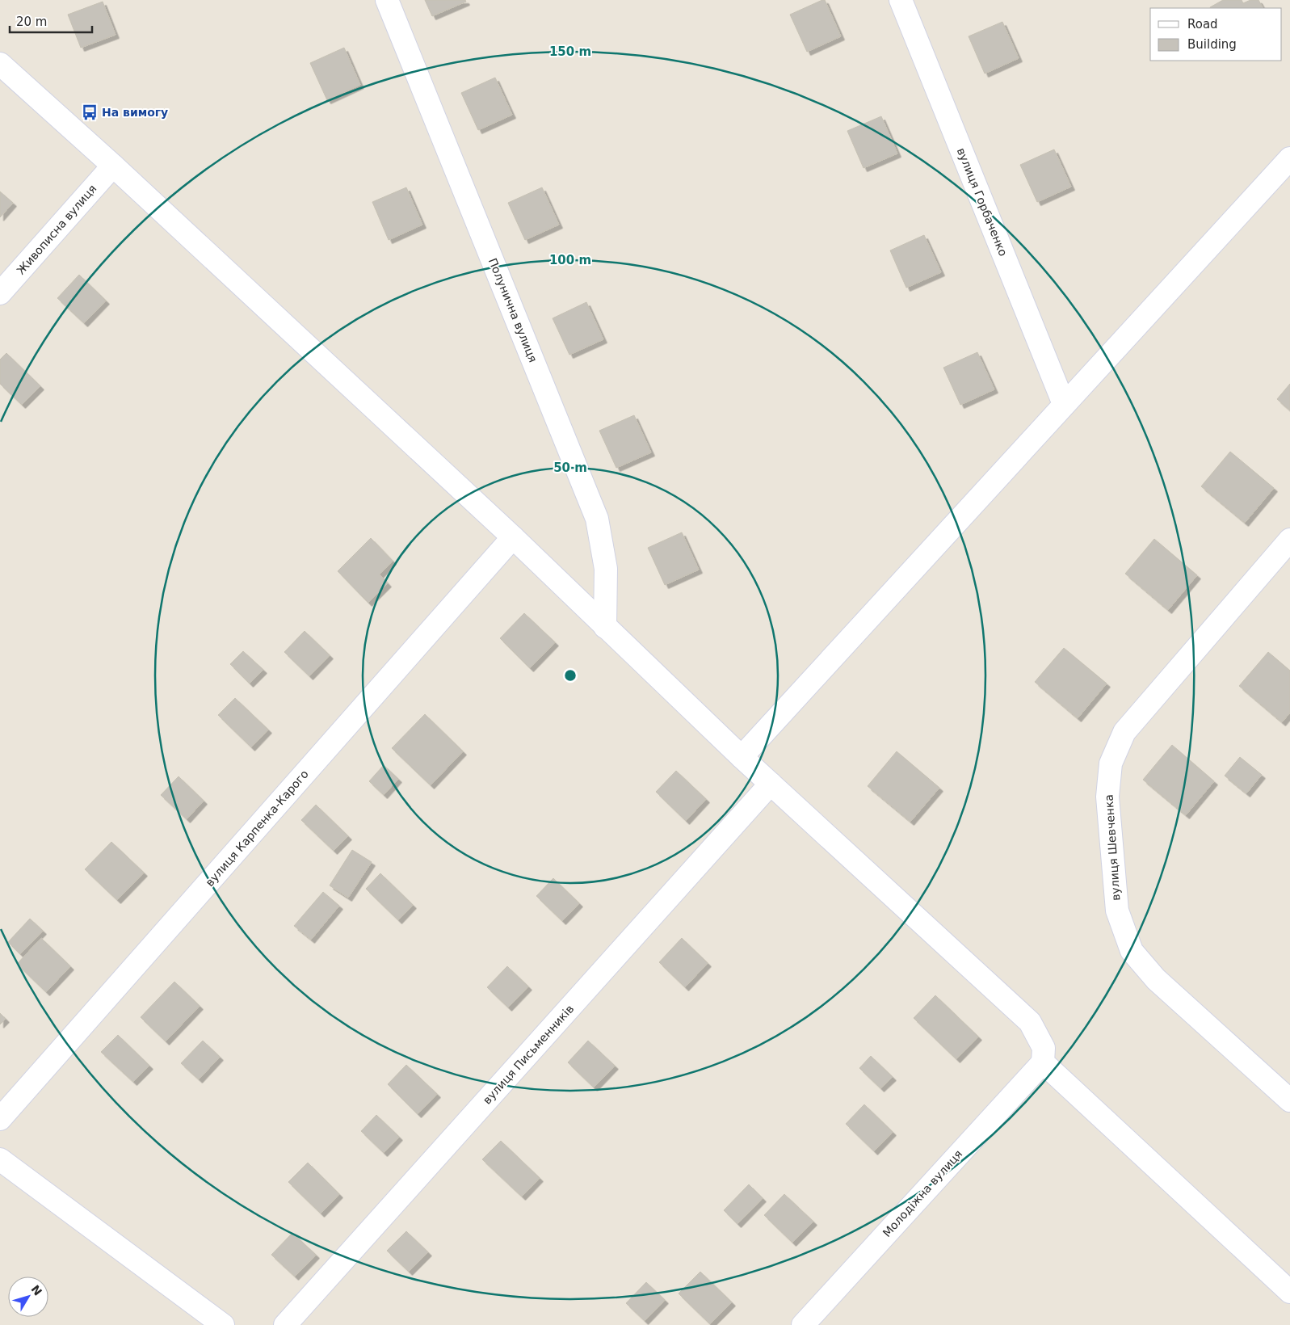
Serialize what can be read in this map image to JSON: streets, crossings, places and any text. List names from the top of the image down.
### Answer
{
  "streets": {
    "street": [
      "вулиця Горбаченко",
      "Живописна вулиця",
      "Полунична вулиця",
      "вулиця Карпенка-Карого",
      "вулиця Шевченка",
      "вулиця Письменників",
      "Молодіжна вулиця"
    ]
  },
  "places": {
    "bus stop": ["На вимогу"]
  },
  "legend": ["Road", "Building"],
  "scale_bar": "20 m",
  "north": "top right",
  "rings": ["150 m", "100 m", "50 m"]
}
